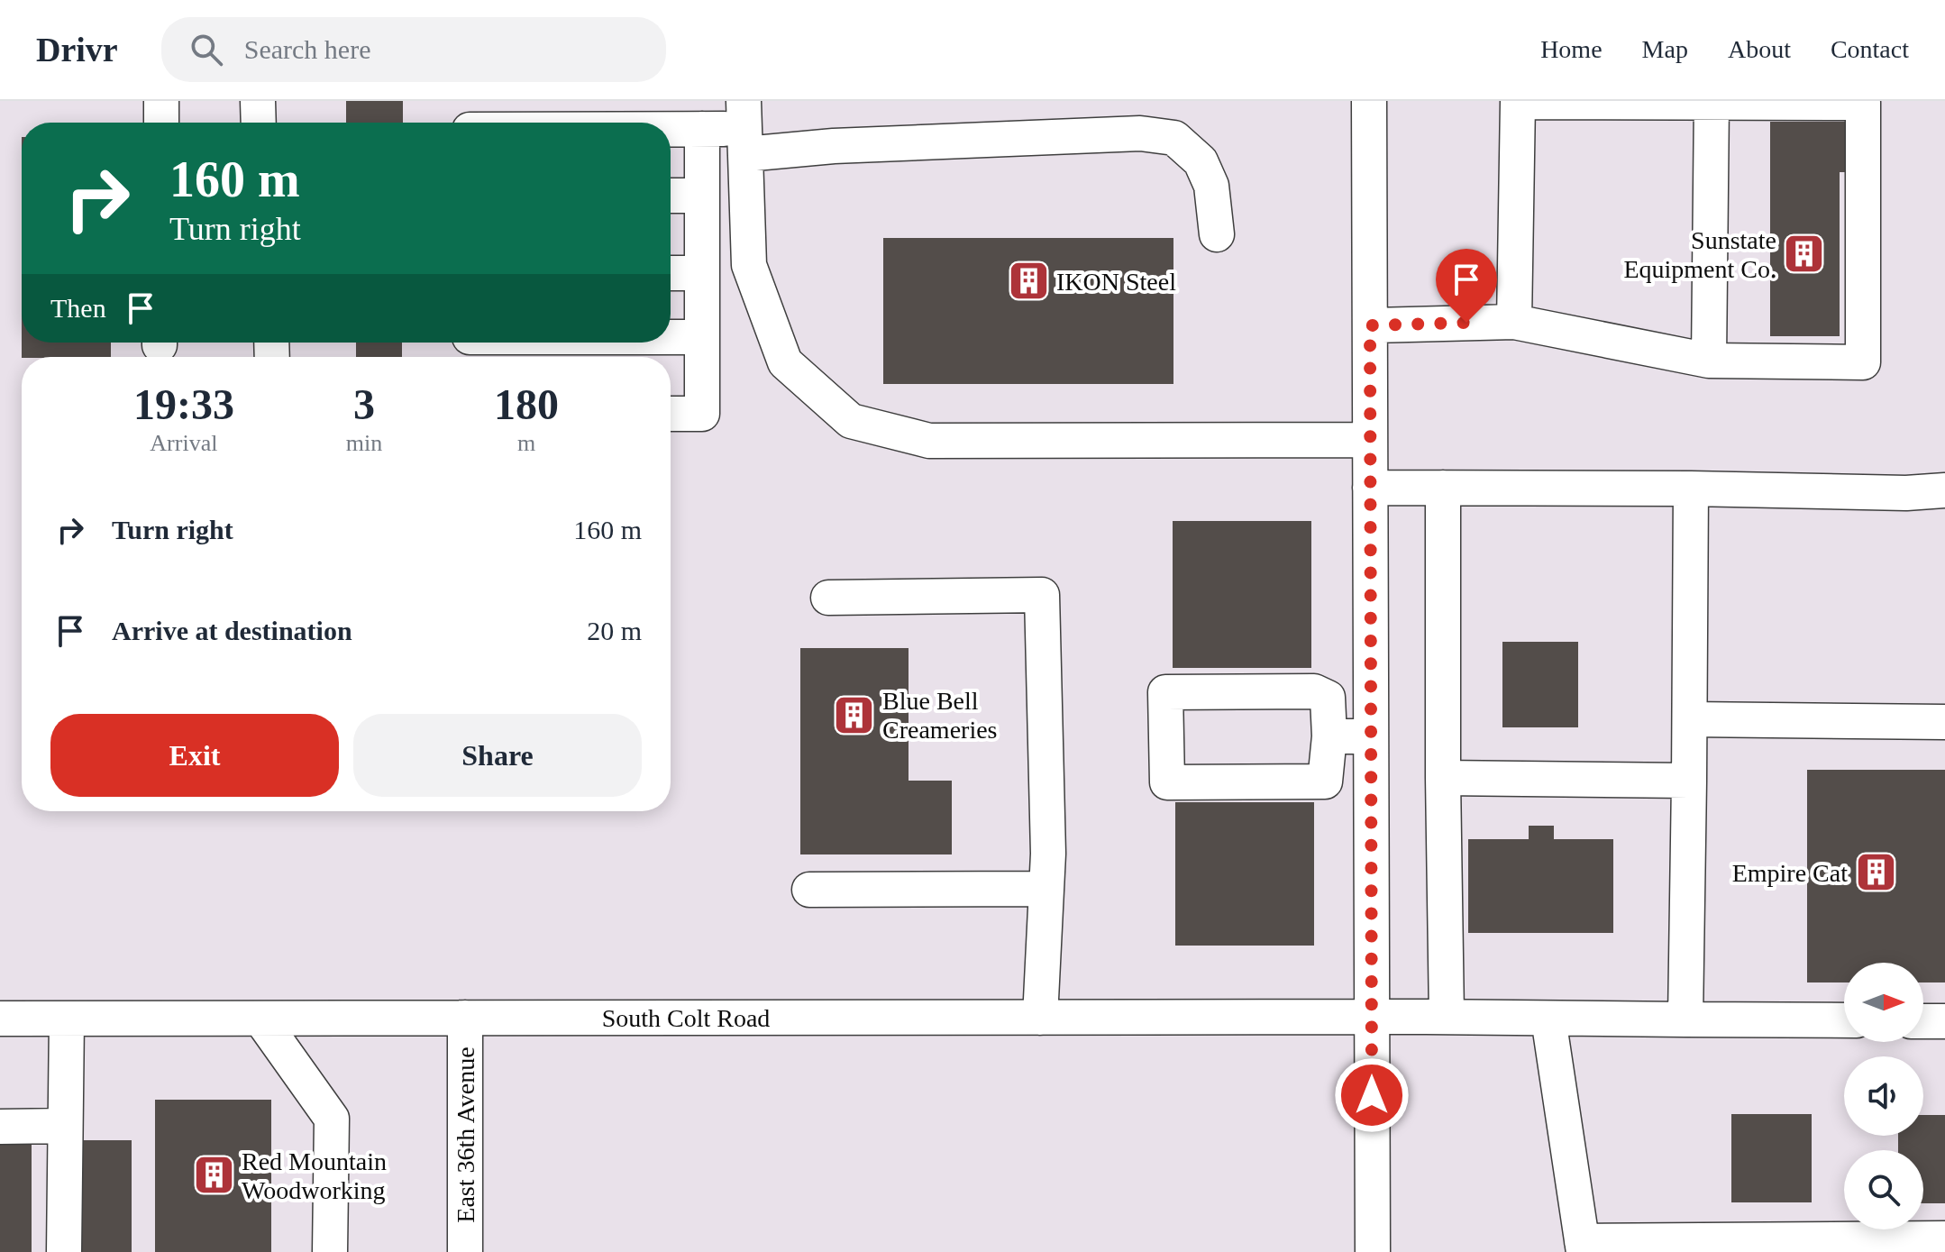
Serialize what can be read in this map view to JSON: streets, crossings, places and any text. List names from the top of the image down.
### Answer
{
  "streets": {
    "street": ["South Colt Road", "East 36th Avenue"]
  },
  "crossings": [
    ["South Colt Road", "East 36th Avenue"]
  ],
  "places": {
    "building": [
      "Sunstate Equipment Co.",
      "IKON Steel",
      "Blue Bell Creameries",
      "Empire Cat",
      "Red Mountain Woodworking"
    ]
  },
  "north": "right",
  "page": {
    "header": "Drivr",
    "search": "Search here",
    "nav": [
      "Home",
      "Map",
      "About",
      "Contact"
    ],
    "turn": ["160 m", "Turn right"],
    "then": "Then",
    "eta": [
      "19:33",
      "Arrival",
      "3",
      "min",
      "180",
      "m"
    ],
    "list": [
      {
        "name": "Turn right",
        "value": "160 m"
      },
      {
        "name": "Arrive at destination",
        "value": "20 m"
      }
    ],
    "buttons": ["Exit", "Share"]
  }
}
